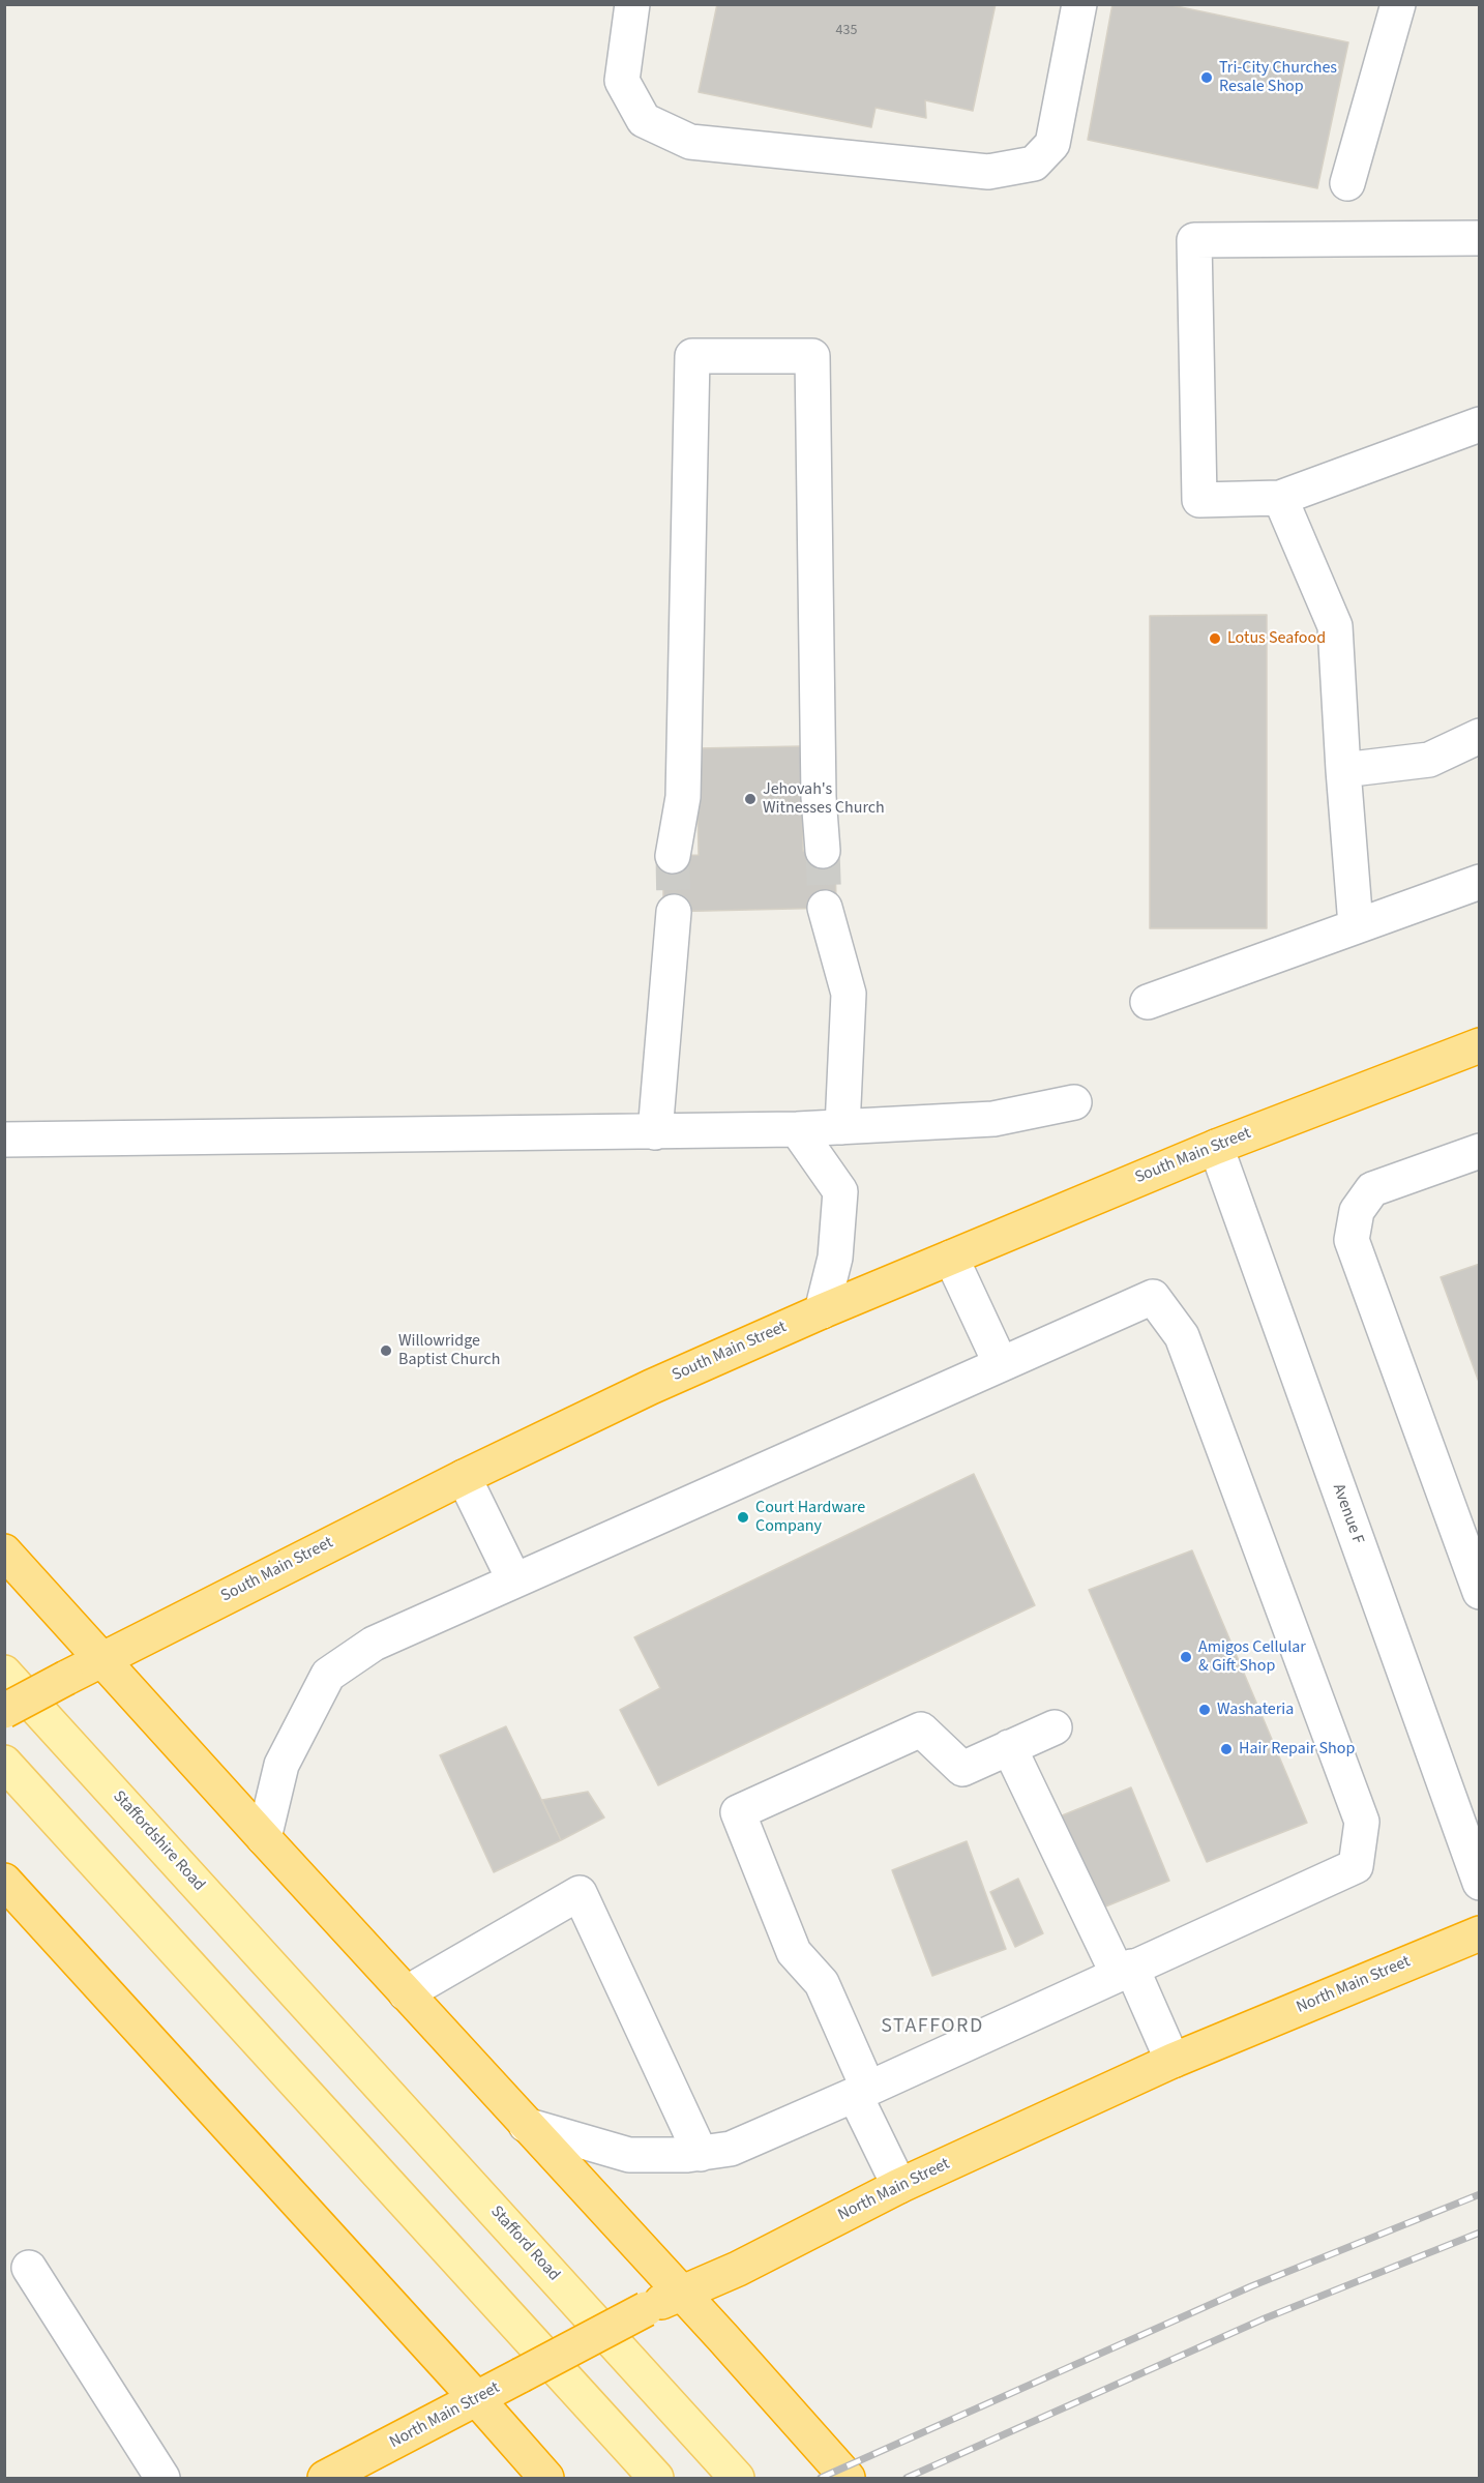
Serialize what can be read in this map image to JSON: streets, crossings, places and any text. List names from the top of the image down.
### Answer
{
  "streets": {
    "highway": ["South Main Street", "North Main Street"],
    "main road": ["Staffordshire Road", "Stafford Road"],
    "street": ["Avenue F"]
  },
  "crossings": [
    ["South Main Street", "Avenue F"],
    ["Staffordshire Road", "Stafford Road"]
  ],
  "districts": ["STAFFORD"],
  "places": [
    "Tri-City Churches Resale Shop",
    "Lotus Seafood",
    "Jehovah's Witnesses Church",
    "Willowridge Baptist Church",
    "Court Hardware Company",
    "Amigos Cellular & Gift Shop",
    "Washateria",
    "Hair Repair Shop"
  ],
  "house_numbers": ["435"]
}
